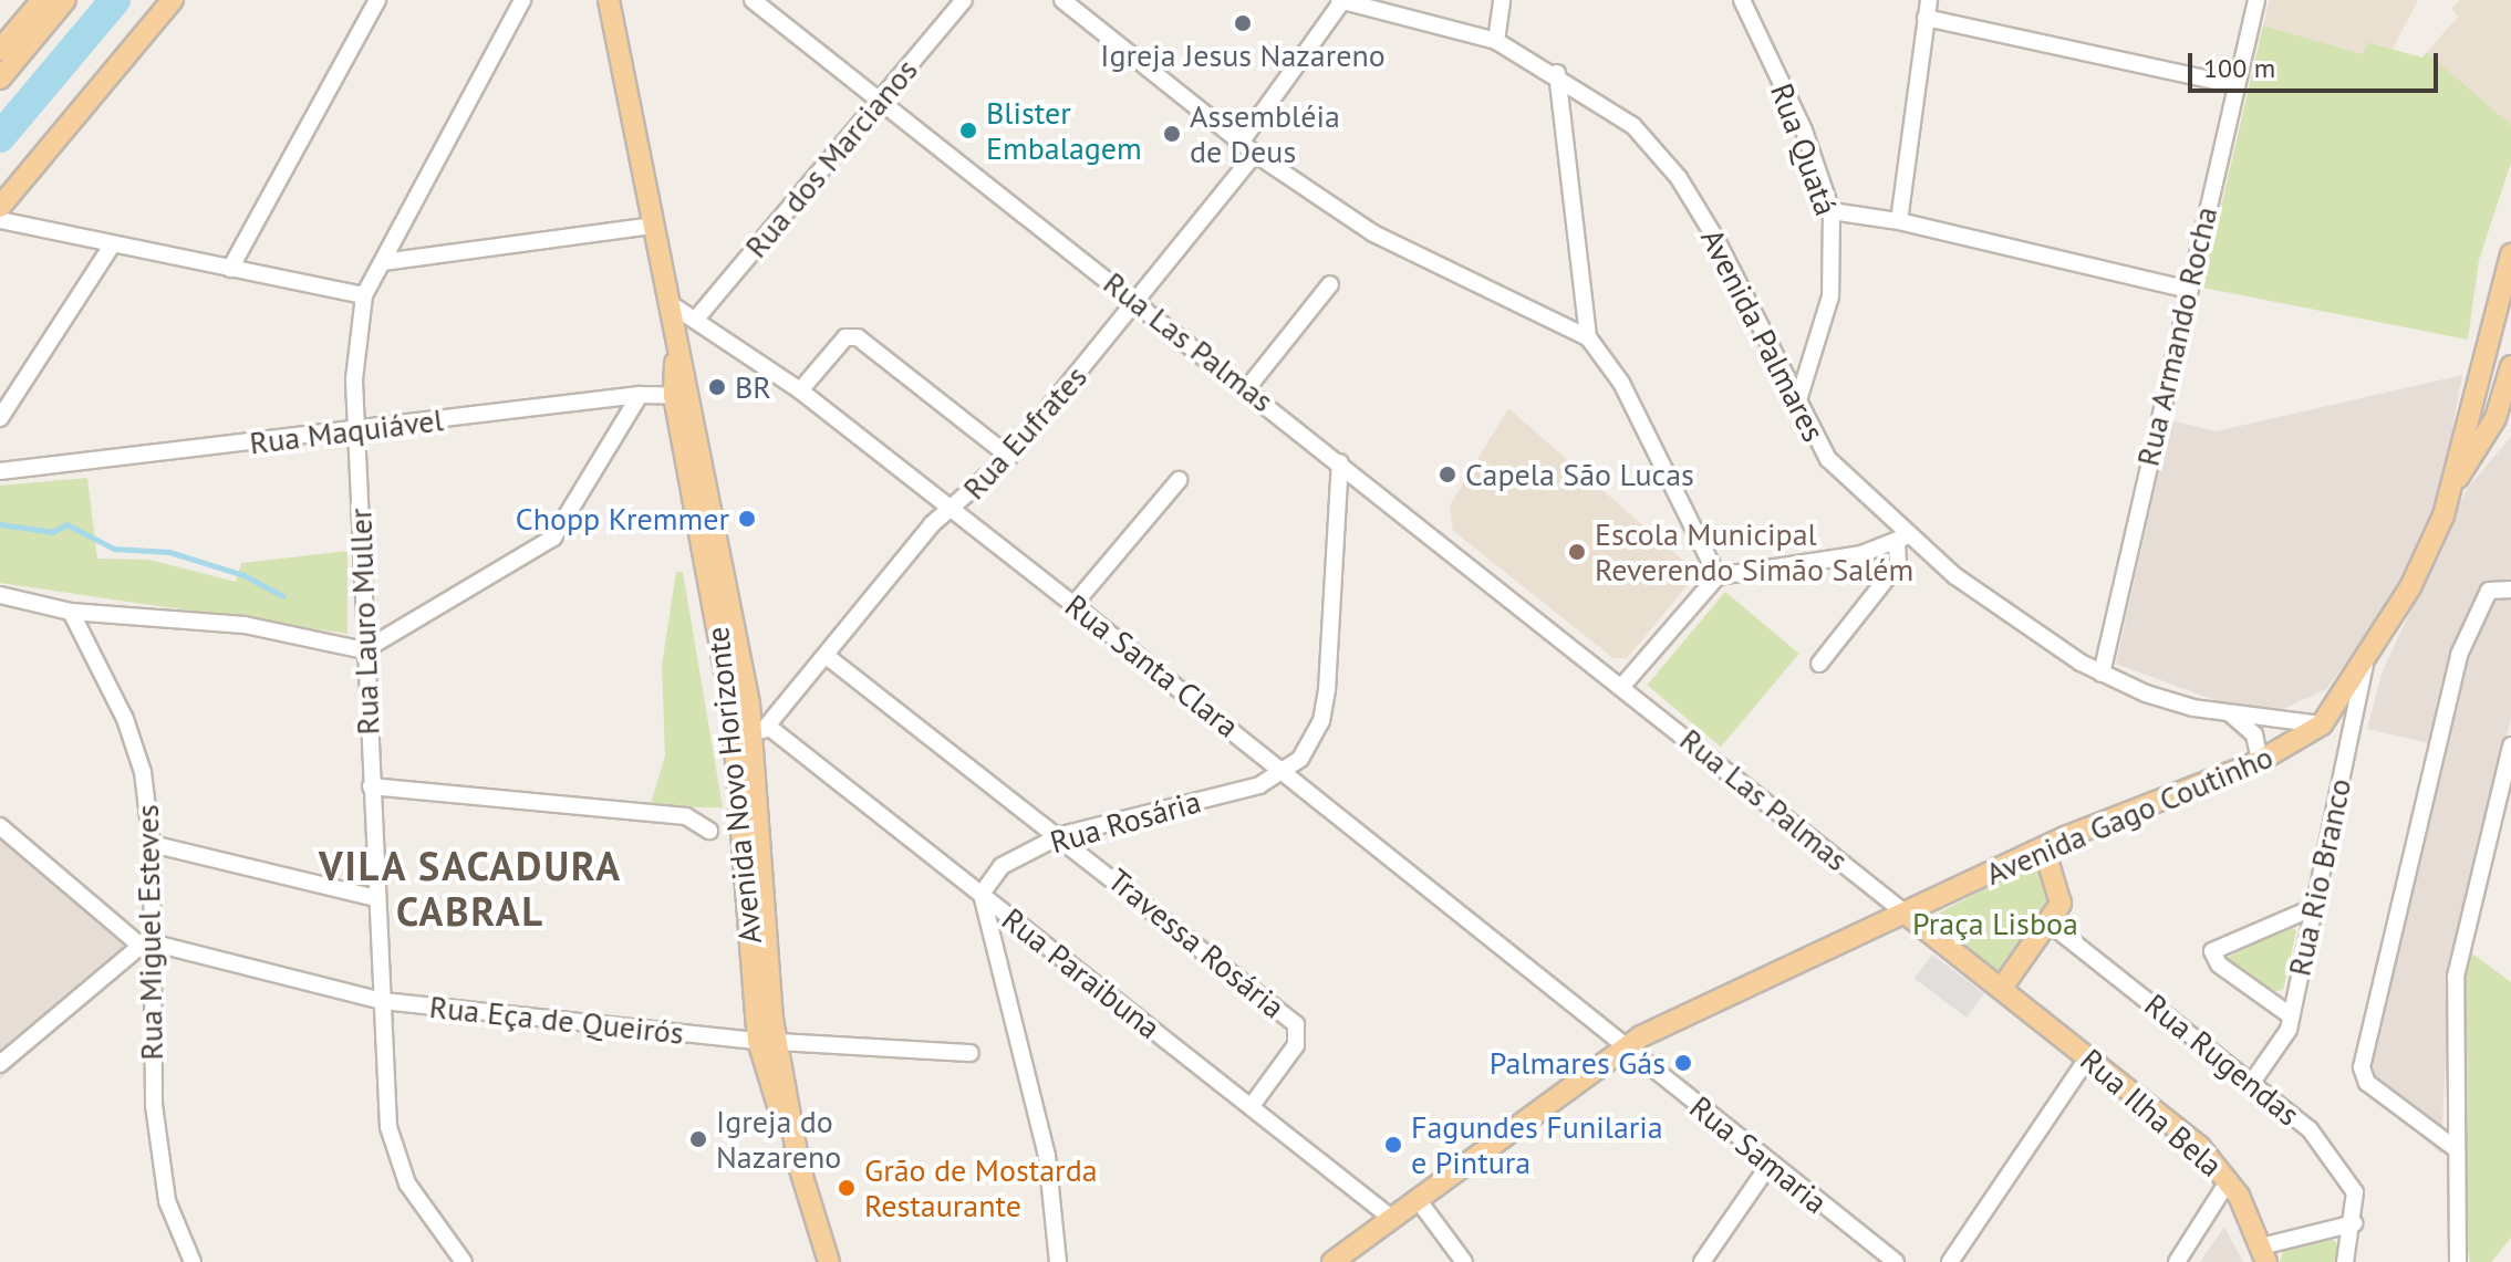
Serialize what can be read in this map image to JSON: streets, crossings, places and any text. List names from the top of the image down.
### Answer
{
  "streets": {
    "main road": ["Avenida Novo Horizonte", "Avenida Gago Coutinho", "Rua Ilha Bela"],
    "street": [
      "Rua Quatá",
      "Rua dos Marcianos",
      "Avenida Palmares",
      "Rua Armando Rocha",
      "Rua Las Palmas",
      "Rua Maquiável",
      "Rua Eufrates",
      "Rua Lauro Muller",
      "Rua Santa Clara",
      "Rua Rosária",
      "Rua Rio Branco",
      "Rua Miguel Esteves",
      "Travessa Rosária",
      "Rua Paraibuna",
      "Rua Eça de Queirós",
      "Rua Rugendas",
      "Rua Samaria"
    ]
  },
  "crossings": [
    ["Rua Quatá", "Avenida Palmares"],
    ["Rua dos Marcianos", "Rua Las Palmas"],
    ["Rua dos Marcianos", "Rua Santa Clara"],
    ["Avenida Palmares", "Rua Armando Rocha"],
    ["Avenida Palmares", "Avenida Gago Coutinho"],
    ["Rua Las Palmas", "Rua Eufrates"],
    ["Rua Las Palmas", "Avenida Gago Coutinho"],
    ["Rua Maquiável", "Rua Lauro Muller"],
    ["Rua Maquiável", "Avenida Novo Horizonte"],
    ["Rua Eufrates", "Rua Santa Clara"],
    ["Rua Eufrates", "Rua Paraibuna"],
    ["Rua Lauro Muller", "Rua Eça de Queirós"],
    ["Rua Santa Clara", "Avenida Novo Horizonte"],
    ["Rua Santa Clara", "Avenida Gago Coutinho"],
    ["Rua Santa Clara", "Rua Rosária"],
    ["Rua Santa Clara", "Rua Samaria"],
    ["Avenida Novo Horizonte", "Rua Eça de Queirós"],
    ["Avenida Gago Coutinho", "Rua Rio Branco"],
    ["Avenida Gago Coutinho", "Rua Paraibuna"],
    ["Avenida Gago Coutinho", "Rua Samaria"],
    ["Rua Rosária", "Travessa Rosária"],
    ["Rua Rosária", "Rua Paraibuna"],
    ["Rua Rio Branco", "Rua Rugendas"],
    ["Rua Miguel Esteves", "Rua Eça de Queirós"],
    ["Travessa Rosária", "Rua Paraibuna"]
  ],
  "districts": ["VILA SACADURA CABRAL"],
  "parks": ["Praça Lisboa"],
  "places": [
    "Igreja Jesus Nazareno",
    "Blister Embalagem",
    "Assembléia de Deus",
    "BR",
    "Capela São Lucas",
    "Chopp Kremmer",
    "Escola Municipal Reverendo Simão Salém",
    "Palmares Gás",
    "Igreja do Nazareno",
    "Fagundes Funilaria e Pintura",
    "Grão de Mostarda Restaurante"
  ],
  "scale_bar": "100 m"
}
